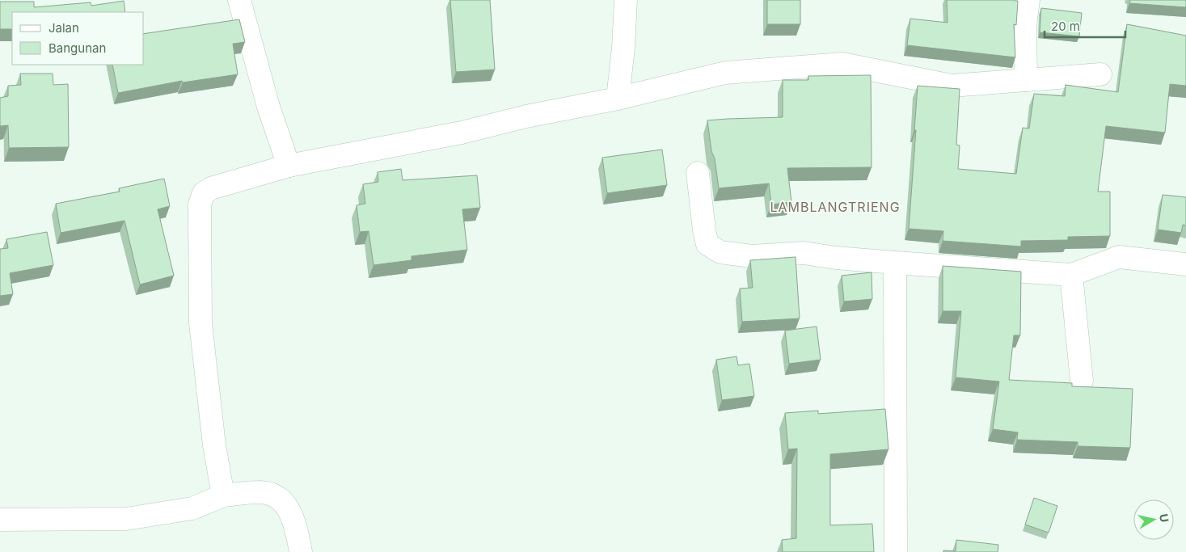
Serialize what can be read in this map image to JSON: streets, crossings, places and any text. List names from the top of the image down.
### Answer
{
  "districts": ["LAMBLANGTRIENG"],
  "legend": ["Jalan", "Bangunan"],
  "scale_bar": "20 m",
  "north": "right"
}
